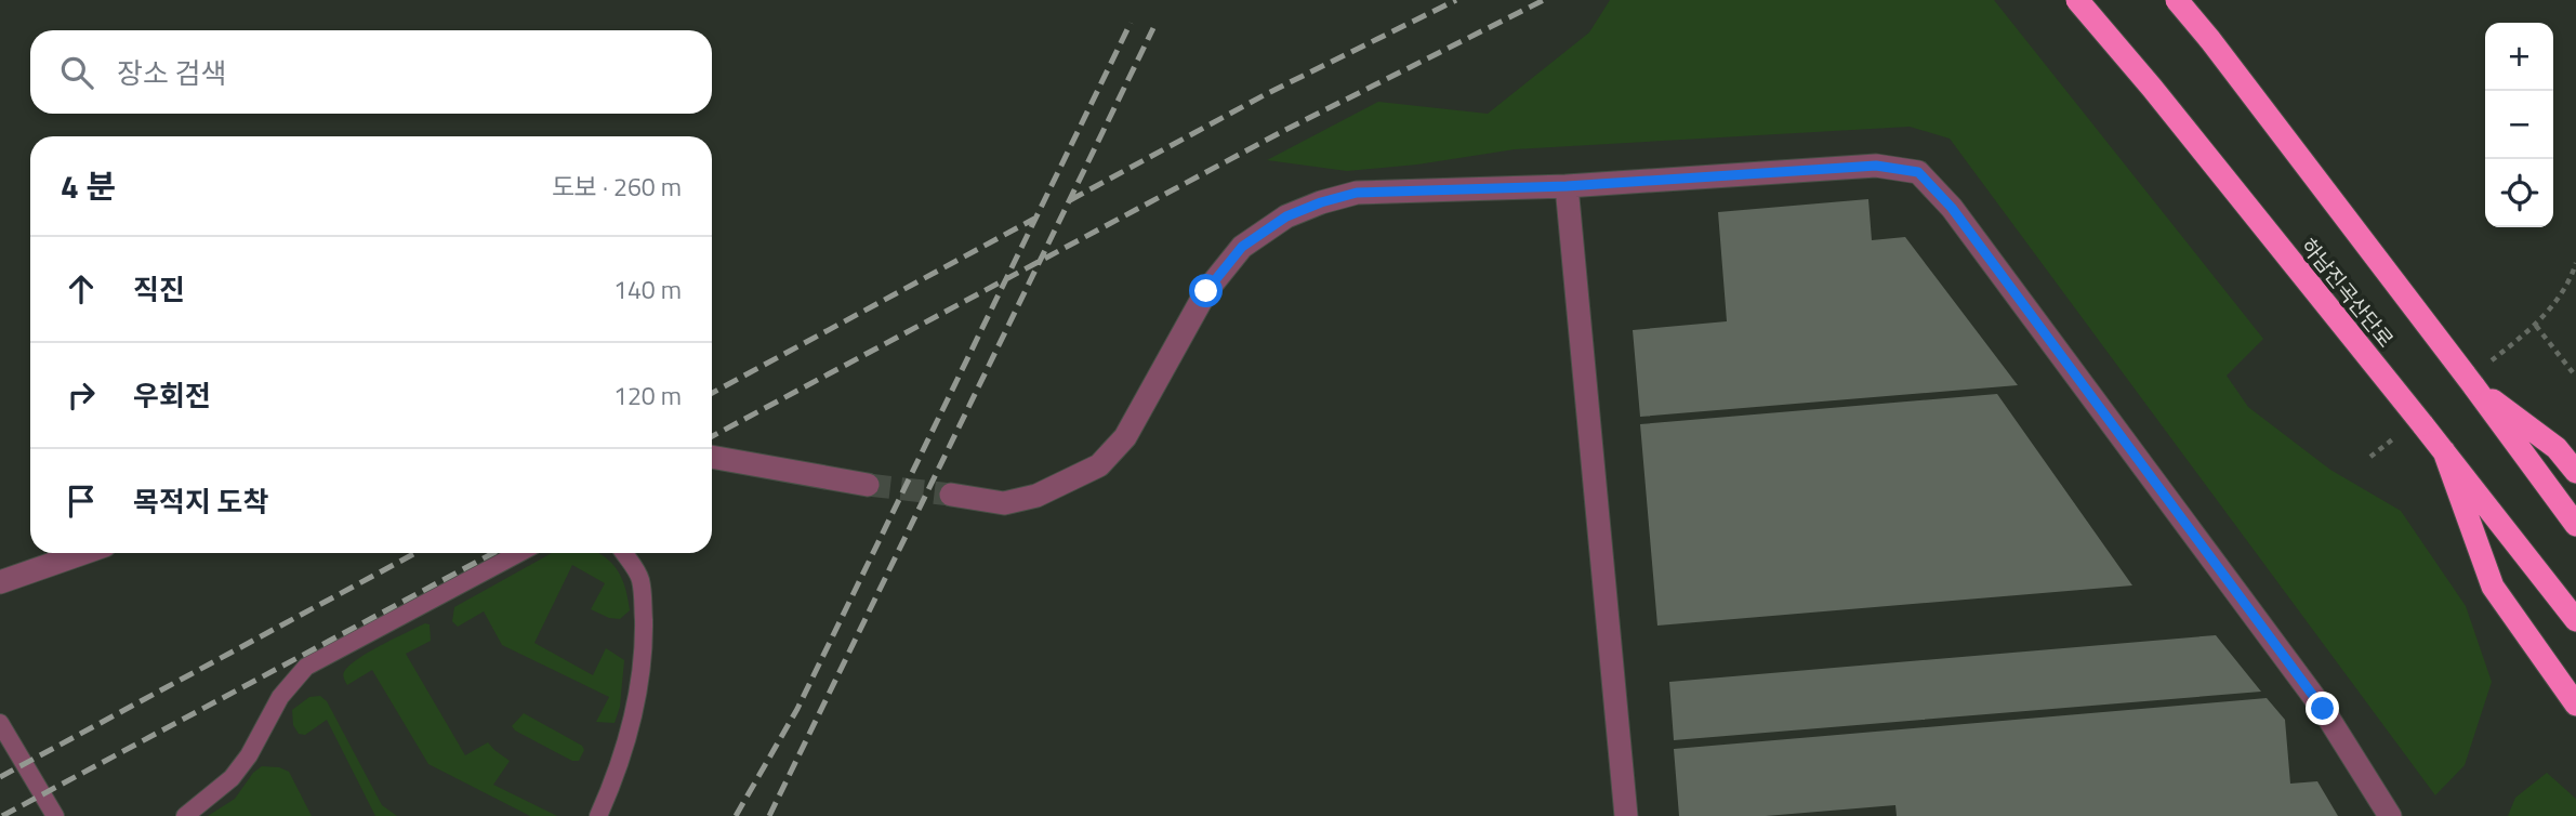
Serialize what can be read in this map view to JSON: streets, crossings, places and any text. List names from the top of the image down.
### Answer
{
  "streets": {
    "highway": ["하남진곡산단로"]
  },
  "page": {
    "map_buttons": ["+", "−"],
    "search": "장소 검색",
    "heading": ["4 분", "도보 · 260 m"],
    "list": [
      ["직진", "140 m"],
      ["우회전", "120 m"],
      "목적지 도착"
    ]
  }
}
